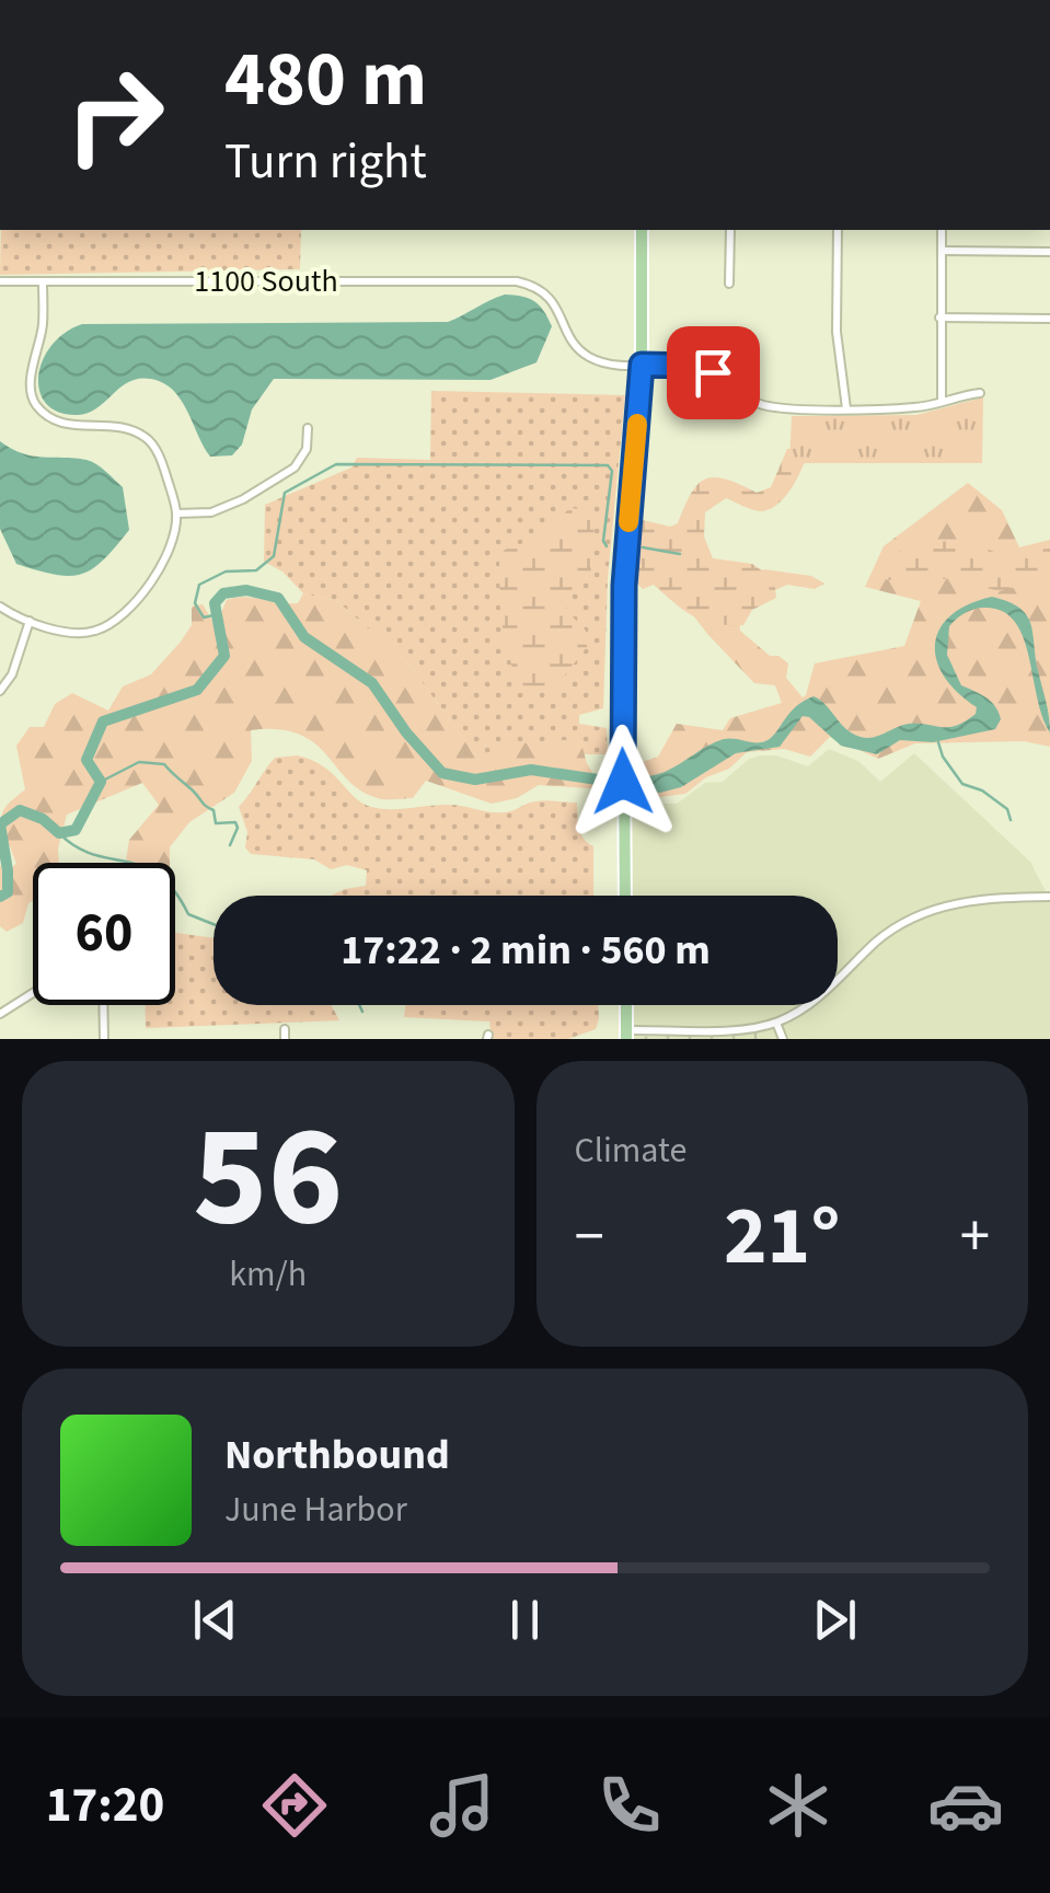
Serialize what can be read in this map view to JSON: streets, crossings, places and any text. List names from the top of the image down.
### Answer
{
  "streets": {
    "street": ["1100 South"]
  },
  "page": {
    "turn": ["480 m", "Turn right"],
    "limit": "60",
    "trip": "17:22 · 2 min · 560 m",
    "tile": [
      ["56", "km/h"],
      "Climate"
    ],
    "heat": ["−", "21°", "+"],
    "song": ["Northbound", "June Harbor"],
    "tabs": "17:20"
  }
}
